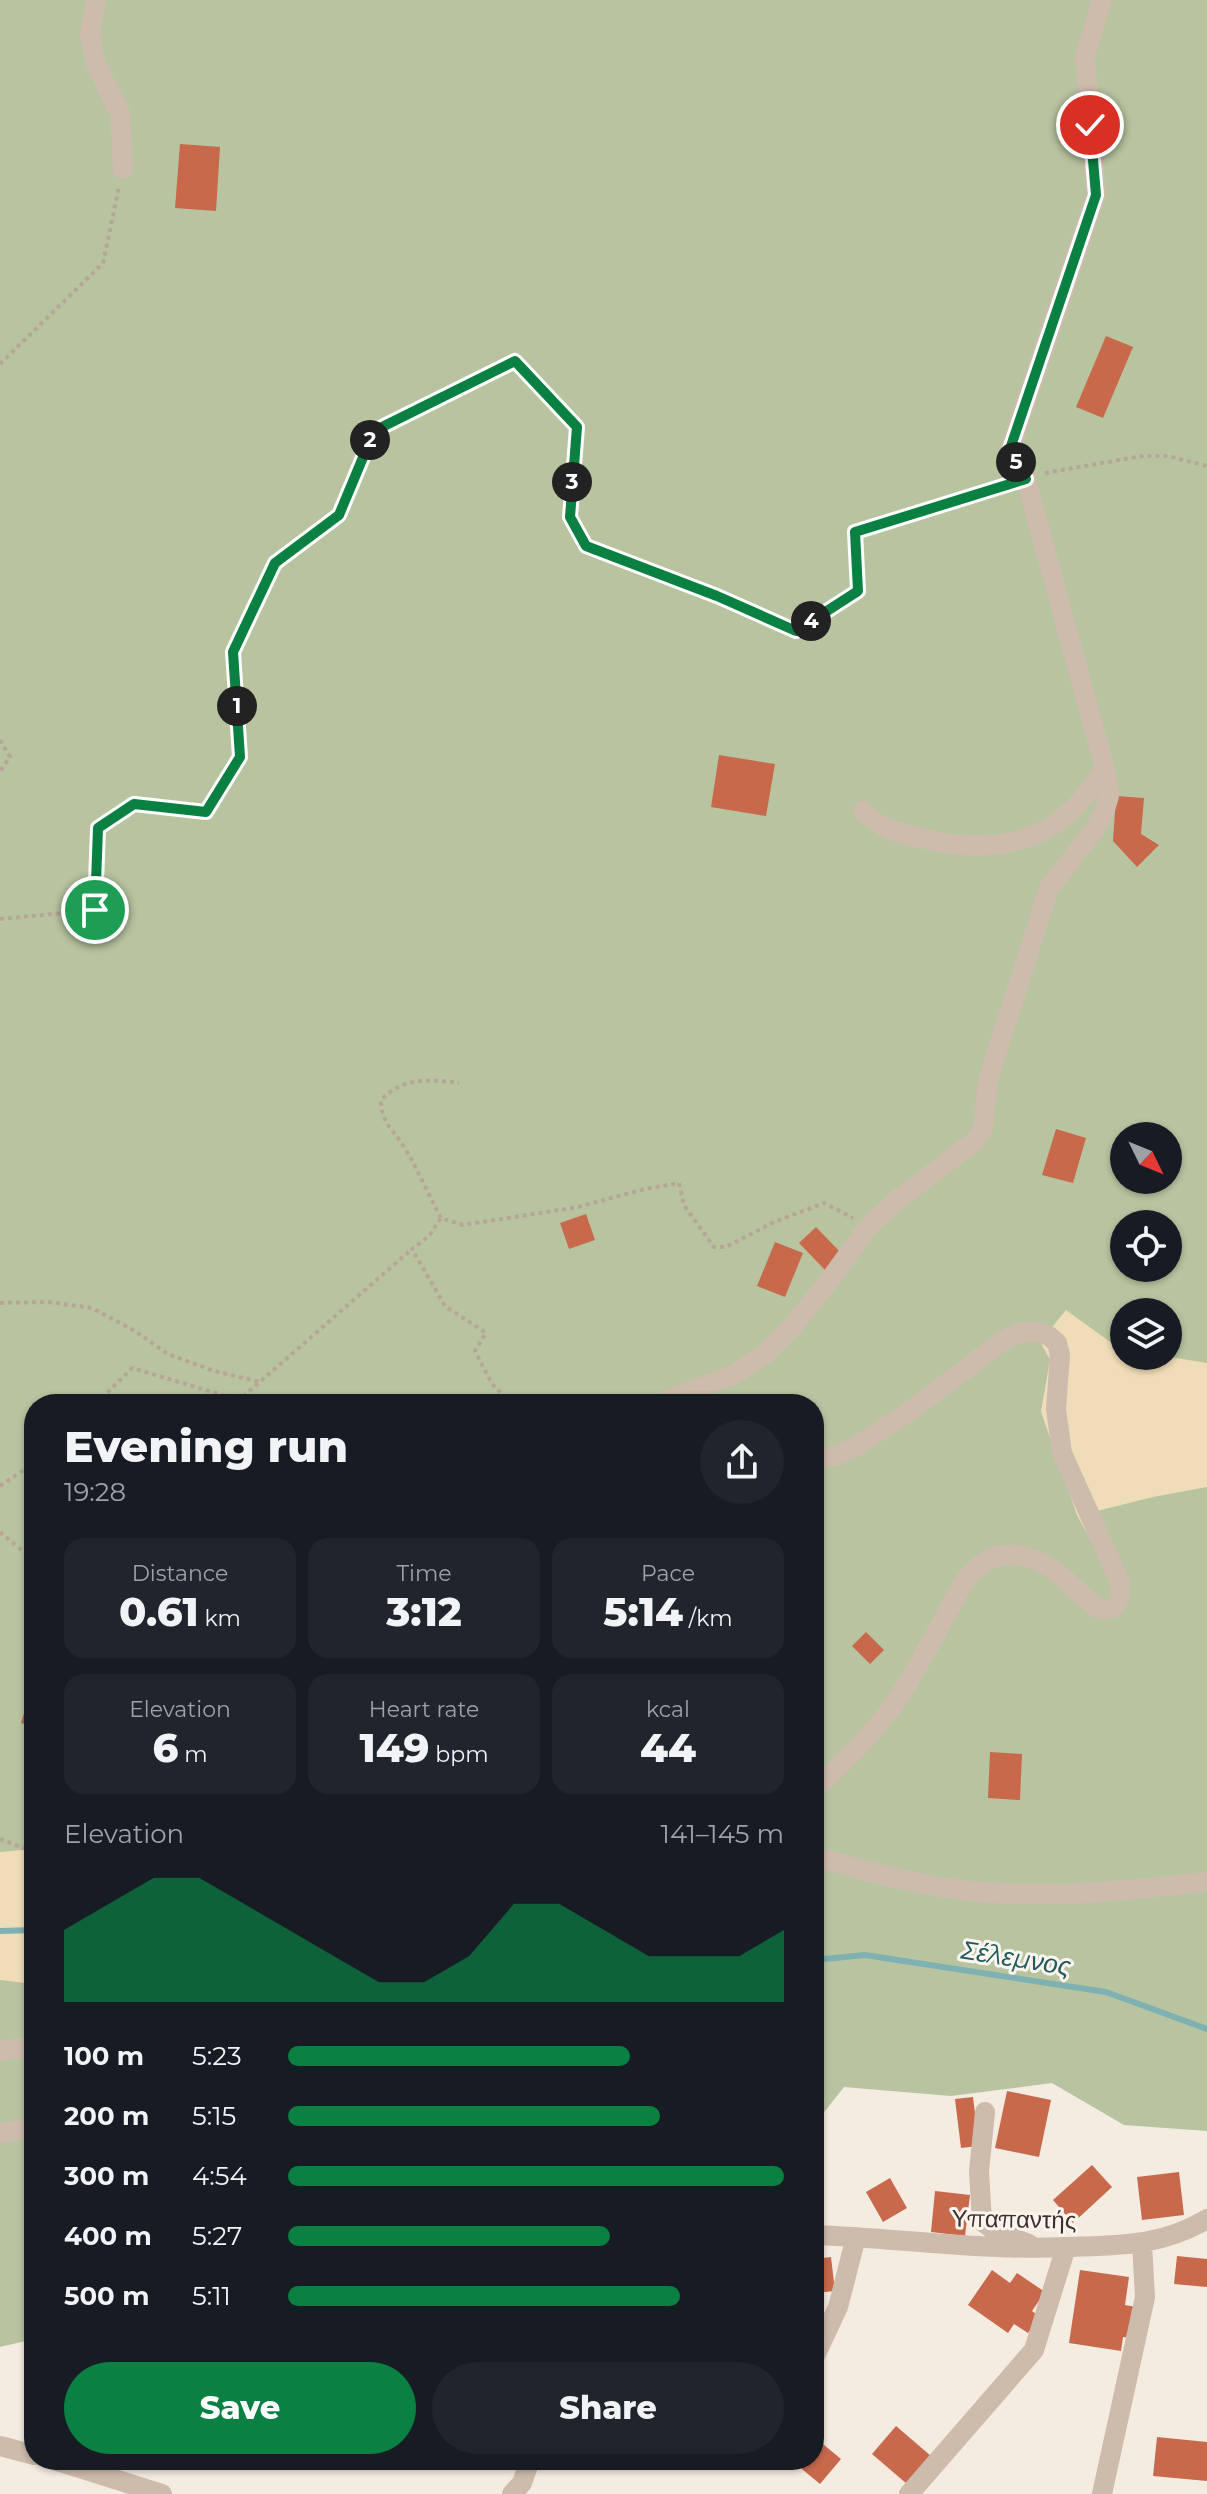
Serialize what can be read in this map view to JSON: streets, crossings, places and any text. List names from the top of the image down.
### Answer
{
  "streets": {
    "street": ["Υπαπαντής"]
  },
  "water": ["Σέλεμνος"],
  "north": "bottom right",
  "page": {
    "pins": [
      "2",
      "5",
      "3",
      "4",
      "1"
    ],
    "heading": ["Evening run", "19:28"],
    "stats": [
      ["Distance", "0.61 km"],
      ["Time", "3:12"],
      ["Pace", "5:14 /km"],
      ["Elevation", "6 m"],
      ["Heart rate", "149 bpm"],
      ["kcal", "44"]
    ],
    "chart": ["Elevation", "141–145 m"],
    "list": [
      {
        "name": "100 m",
        "note": "5:23"
      },
      {
        "name": "200 m",
        "note": "5:15"
      },
      {
        "name": "300 m",
        "note": "4:54"
      },
      {
        "name": "400 m",
        "note": "5:27"
      },
      {
        "name": "500 m",
        "note": "5:11"
      }
    ],
    "buttons": ["Save", "Share"]
  }
}
